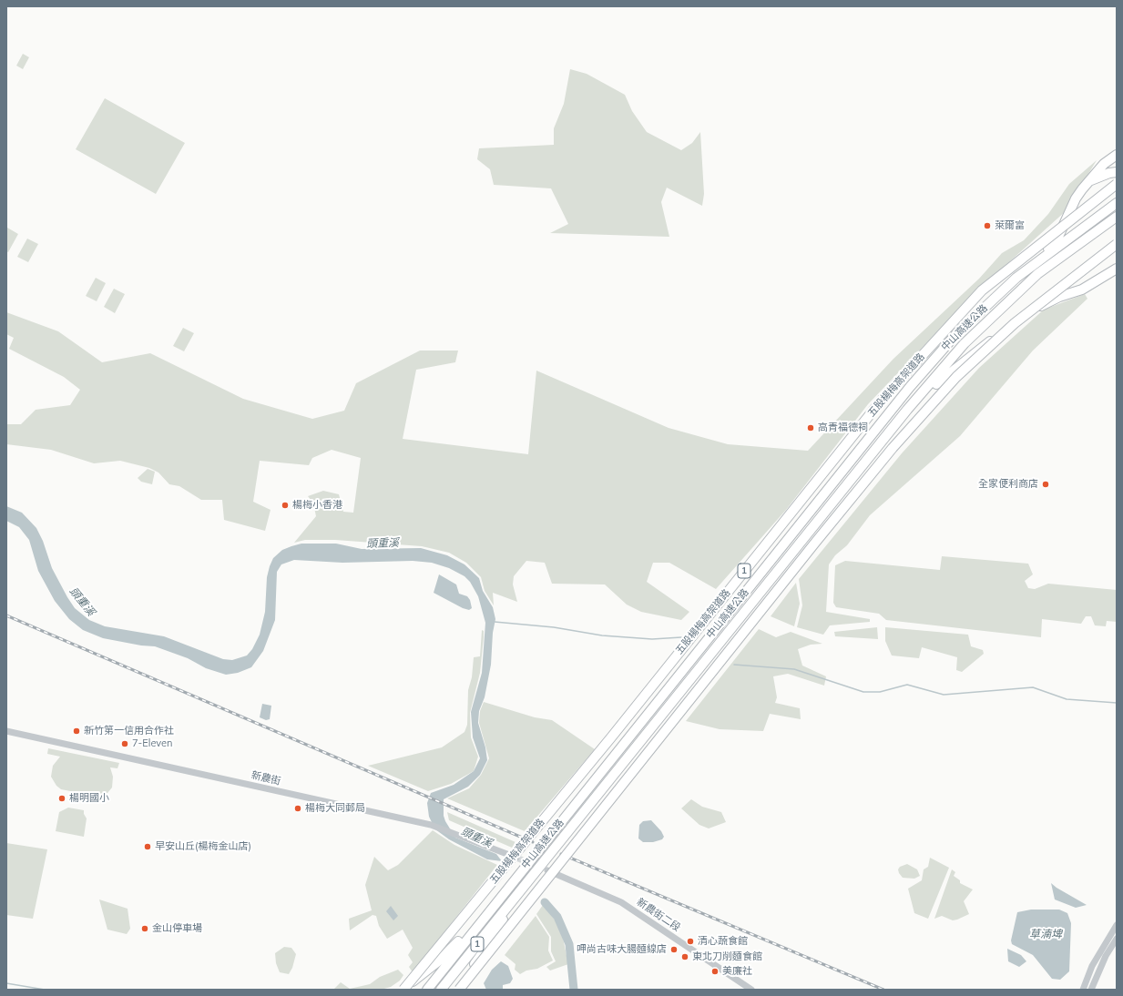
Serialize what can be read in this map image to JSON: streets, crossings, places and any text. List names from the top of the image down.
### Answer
{
  "streets": {
    "highway": ["中山高速公路", "五股楊梅高架道路", "1"],
    "street": ["新農街", "新農街二段"]
  },
  "water": ["頭重溪", "草湳埤"],
  "places": [
    "萊爾富",
    "高青福德祠",
    "全家便利商店",
    "楊梅小香港",
    "新竹第一信用合作社",
    "7-Eleven",
    "楊明國小",
    "楊梅大同郵局",
    "早安山丘(楊梅金山店)",
    "金山停車場",
    "清心蔬食館",
    "呷尚古味大腸麵線店",
    "東北刀削麵食館",
    "美廉社"
  ]
}
